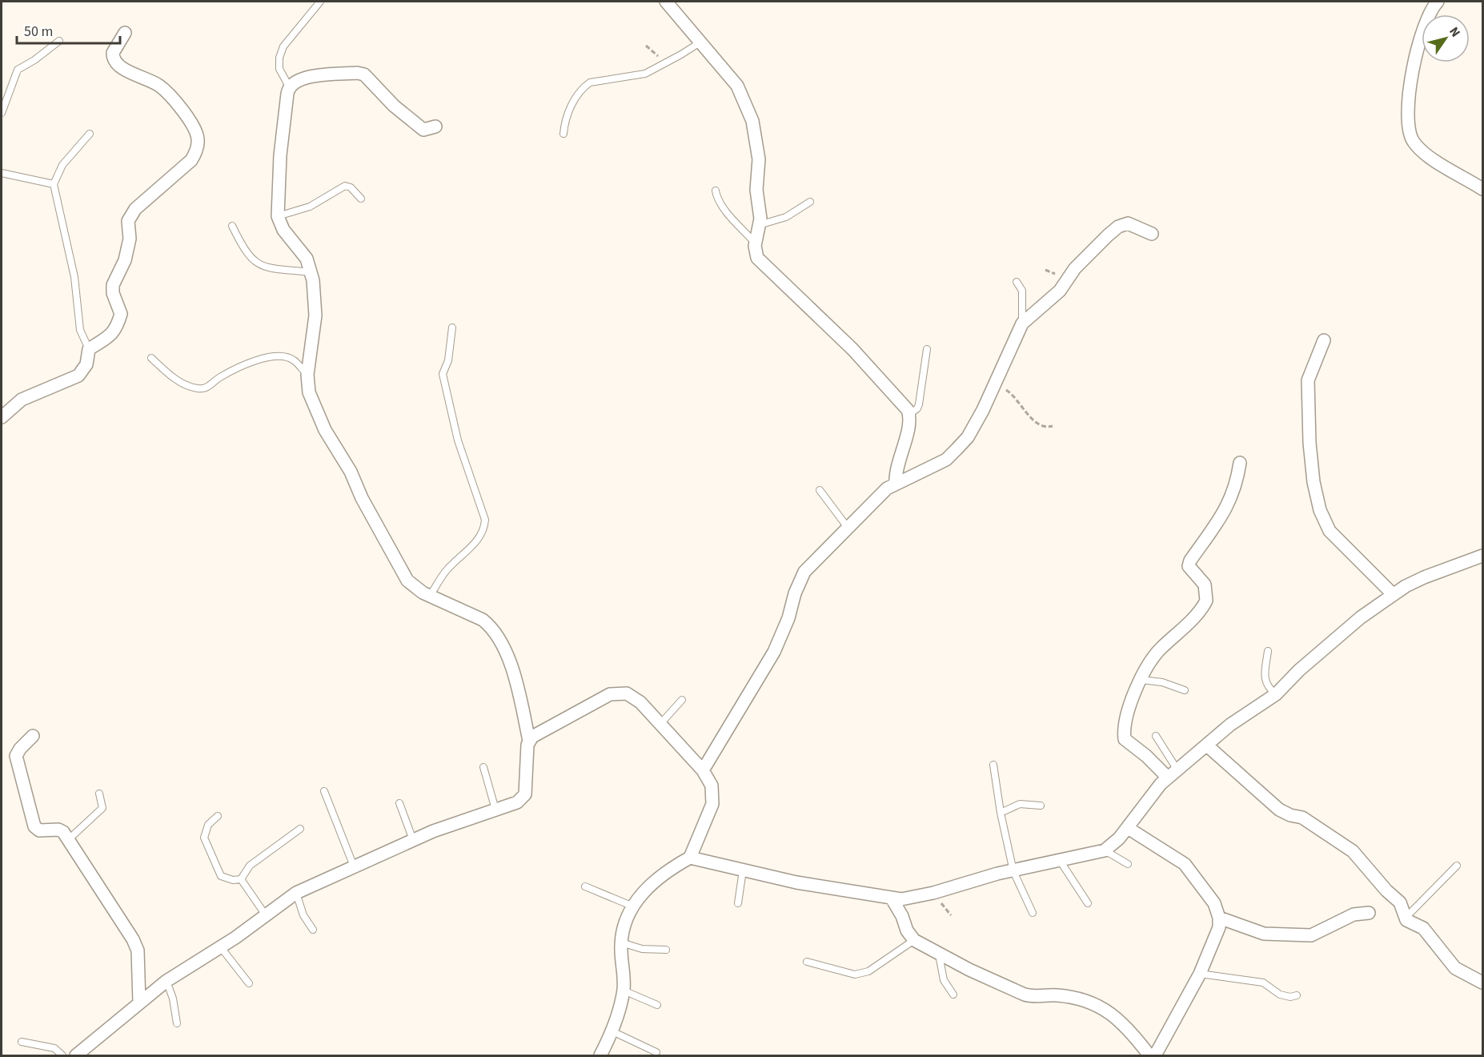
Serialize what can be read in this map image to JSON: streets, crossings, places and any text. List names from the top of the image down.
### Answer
{
  "scale_bar": "50 m",
  "north": "top right"
}
